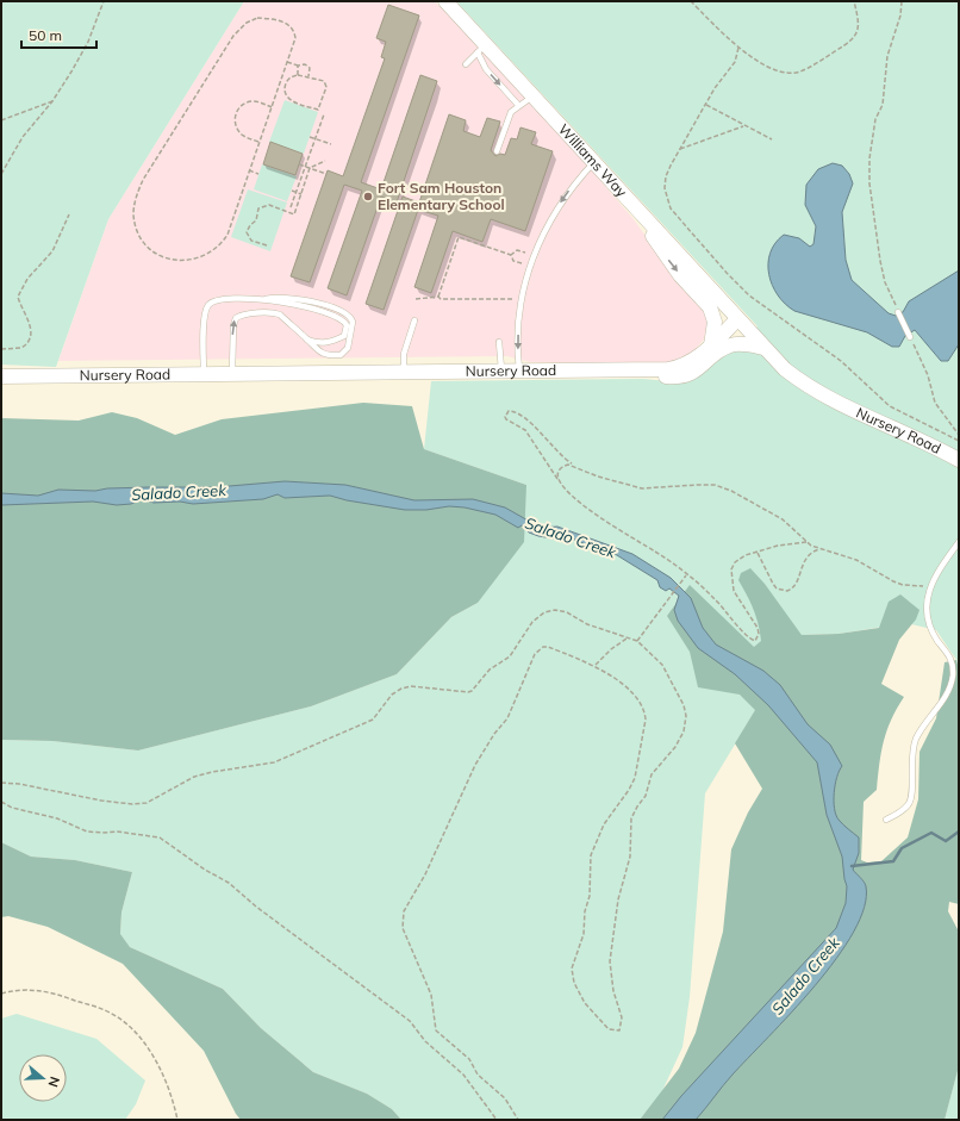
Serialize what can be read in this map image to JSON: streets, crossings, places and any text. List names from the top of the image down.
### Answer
{
  "streets": {
    "street": ["Williams Way", "Nursery Road"]
  },
  "crossings": [
    ["Williams Way", "Nursery Road"]
  ],
  "water": ["Salado Creek"],
  "places": ["Fort Sam Houston Elementary School"],
  "scale_bar": "50 m",
  "north": "right"
}
